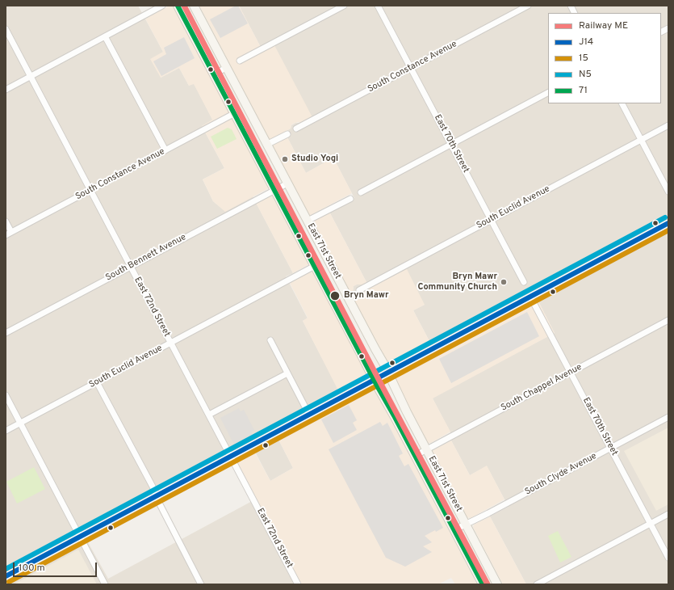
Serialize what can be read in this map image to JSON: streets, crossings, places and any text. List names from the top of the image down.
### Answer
{
  "streets": {
    "main road": ["East 71st Street"],
    "street": [
      "South Constance Avenue",
      "East 70th Street",
      "South Euclid Avenue",
      "South Bennett Avenue",
      "East 72nd Street",
      "South Chappel Avenue",
      "South Clyde Avenue"
    ]
  },
  "crossings": [
    ["South Constance Avenue", "East 70th Street"],
    ["South Constance Avenue", "East 71st Street"],
    ["South Constance Avenue", "East 72nd Street"],
    ["East 70th Street", "South Euclid Avenue"],
    ["East 70th Street", "South Chappel Avenue"],
    ["East 70th Street", "South Clyde Avenue"],
    ["South Euclid Avenue", "East 71st Street"],
    ["South Euclid Avenue", "East 72nd Street"],
    ["East 71st Street", "South Bennett Avenue"],
    ["East 71st Street", "South Chappel Avenue"],
    ["East 71st Street", "South Clyde Avenue"],
    ["South Bennett Avenue", "East 72nd Street"]
  ],
  "places": ["Studio Yogi", "Bryn Mawr Community Church", "Bryn Mawr"],
  "lines": [
    "rail line ME",
    "transit line 71",
    "transit line N5",
    "transit line J14",
    "transit line 15"
  ],
  "legend": [
    "Railway ME",
    "J14",
    "15",
    "N5",
    "71"
  ],
  "scale_bar": "100 m"
}
